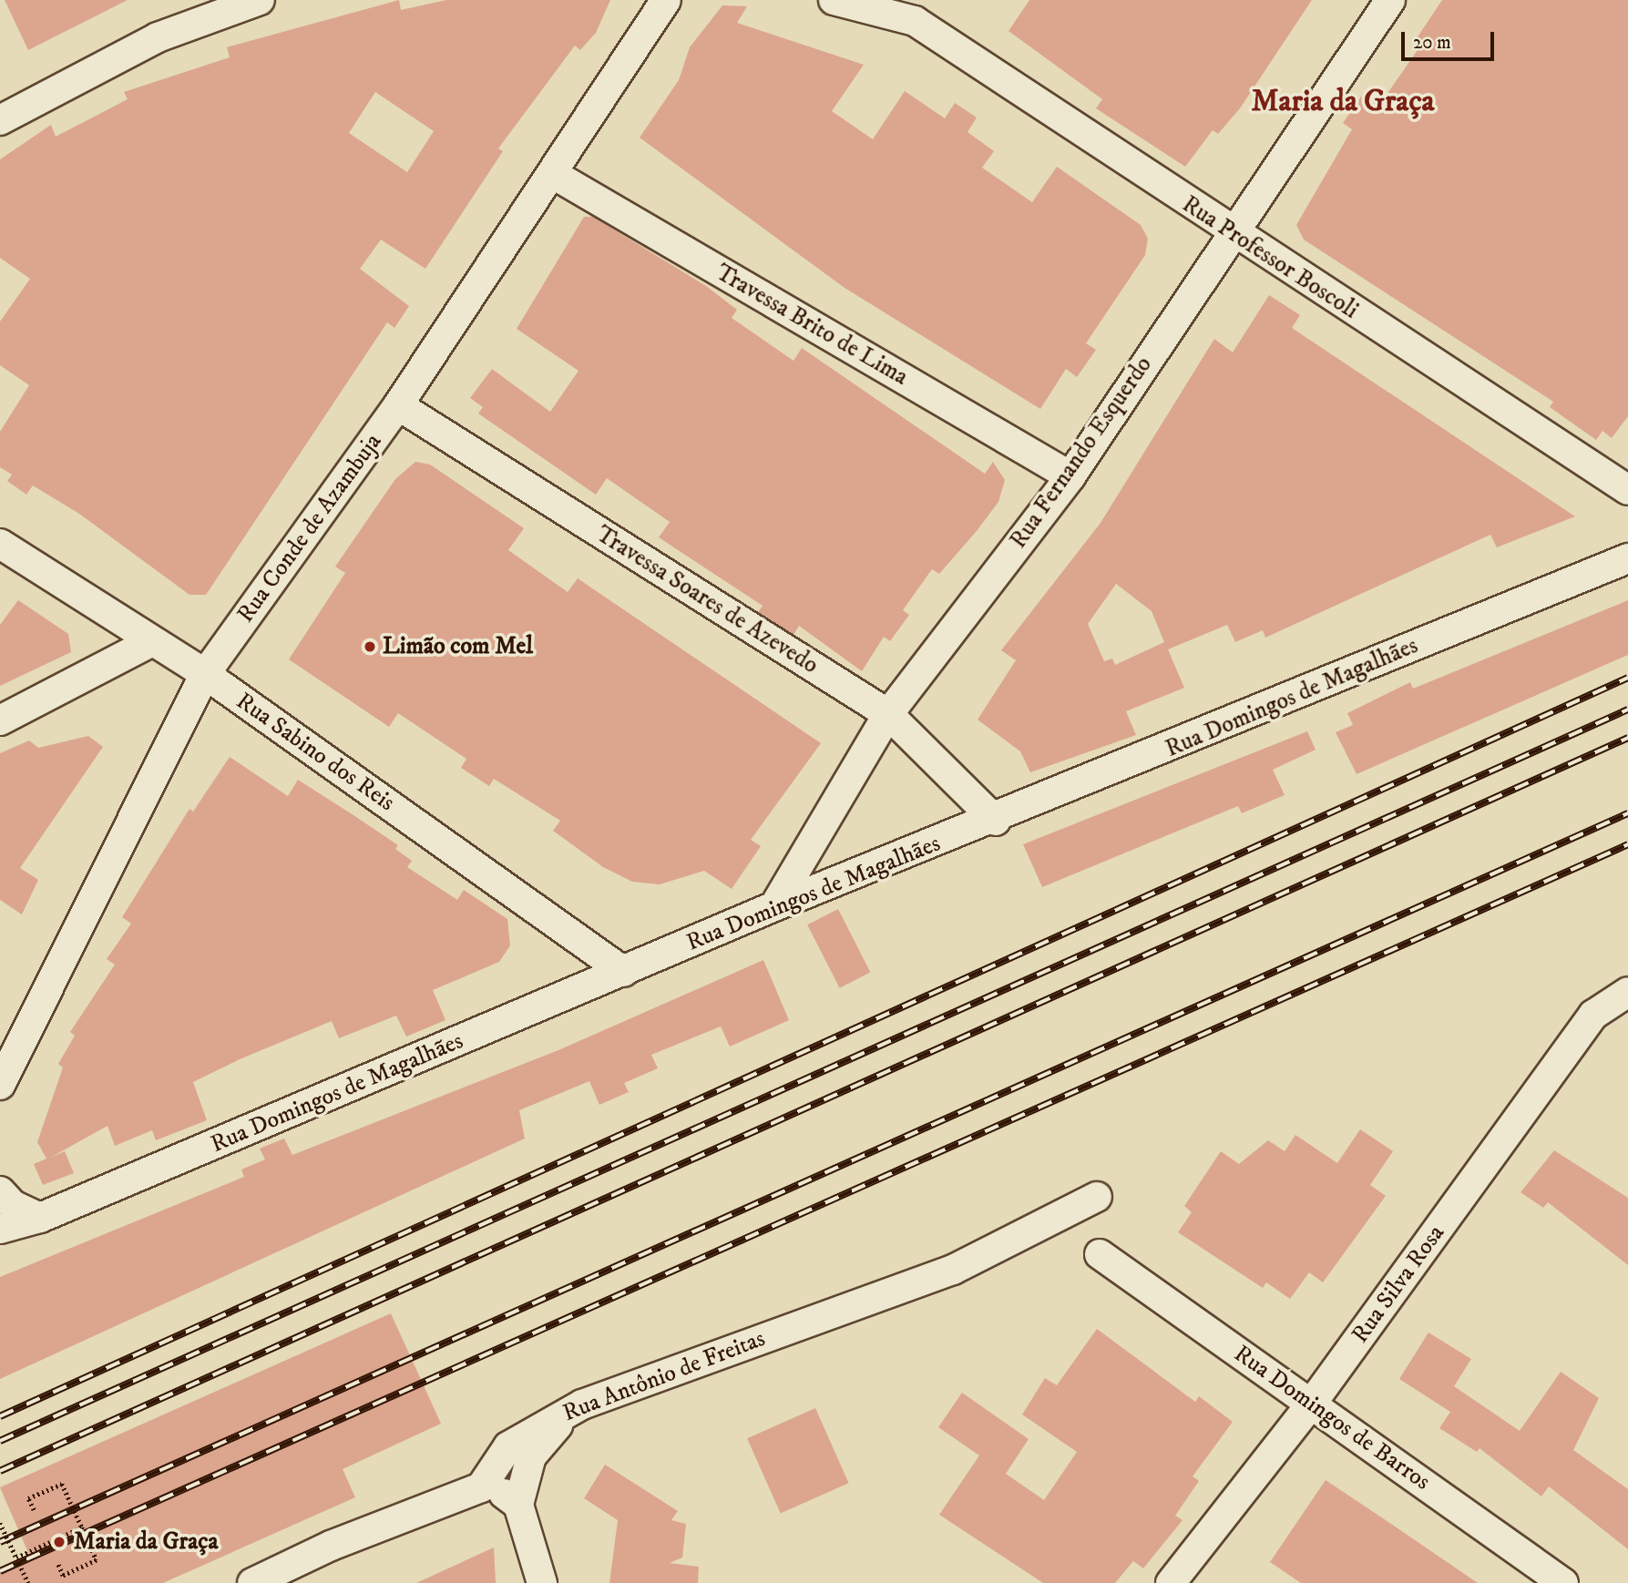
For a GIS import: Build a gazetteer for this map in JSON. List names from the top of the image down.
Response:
{
  "streets": {
    "street": [
      "Rua Professor Boscoli",
      "Travessa Brito de Lima",
      "Rua Fernando Esquerdo",
      "Rua Conde de Azambuja",
      "Travessa Soares de Azevedo",
      "Rua Domingos de Magalhães",
      "Rua Sabino dos Reis",
      "Rua Silva Rosa",
      "Rua Antônio de Freitas",
      "Rua Domingos de Barros"
    ]
  },
  "crossings": [
    ["Rua Professor Boscoli", "Rua Fernando Esquerdo"],
    ["Travessa Brito de Lima", "Rua Fernando Esquerdo"],
    ["Travessa Brito de Lima", "Rua Conde de Azambuja"],
    ["Rua Fernando Esquerdo", "Travessa Soares de Azevedo"],
    ["Rua Fernando Esquerdo", "Rua Domingos de Magalhães"],
    ["Rua Conde de Azambuja", "Travessa Soares de Azevedo"],
    ["Rua Conde de Azambuja", "Rua Sabino dos Reis"],
    ["Travessa Soares de Azevedo", "Rua Domingos de Magalhães"],
    ["Rua Domingos de Magalhães", "Rua Sabino dos Reis"],
    ["Rua Silva Rosa", "Rua Domingos de Barros"]
  ],
  "districts": ["Maria da Graça"],
  "places": ["Limão com Mel", "Maria da Graça"],
  "scale_bar": "20 m"
}
